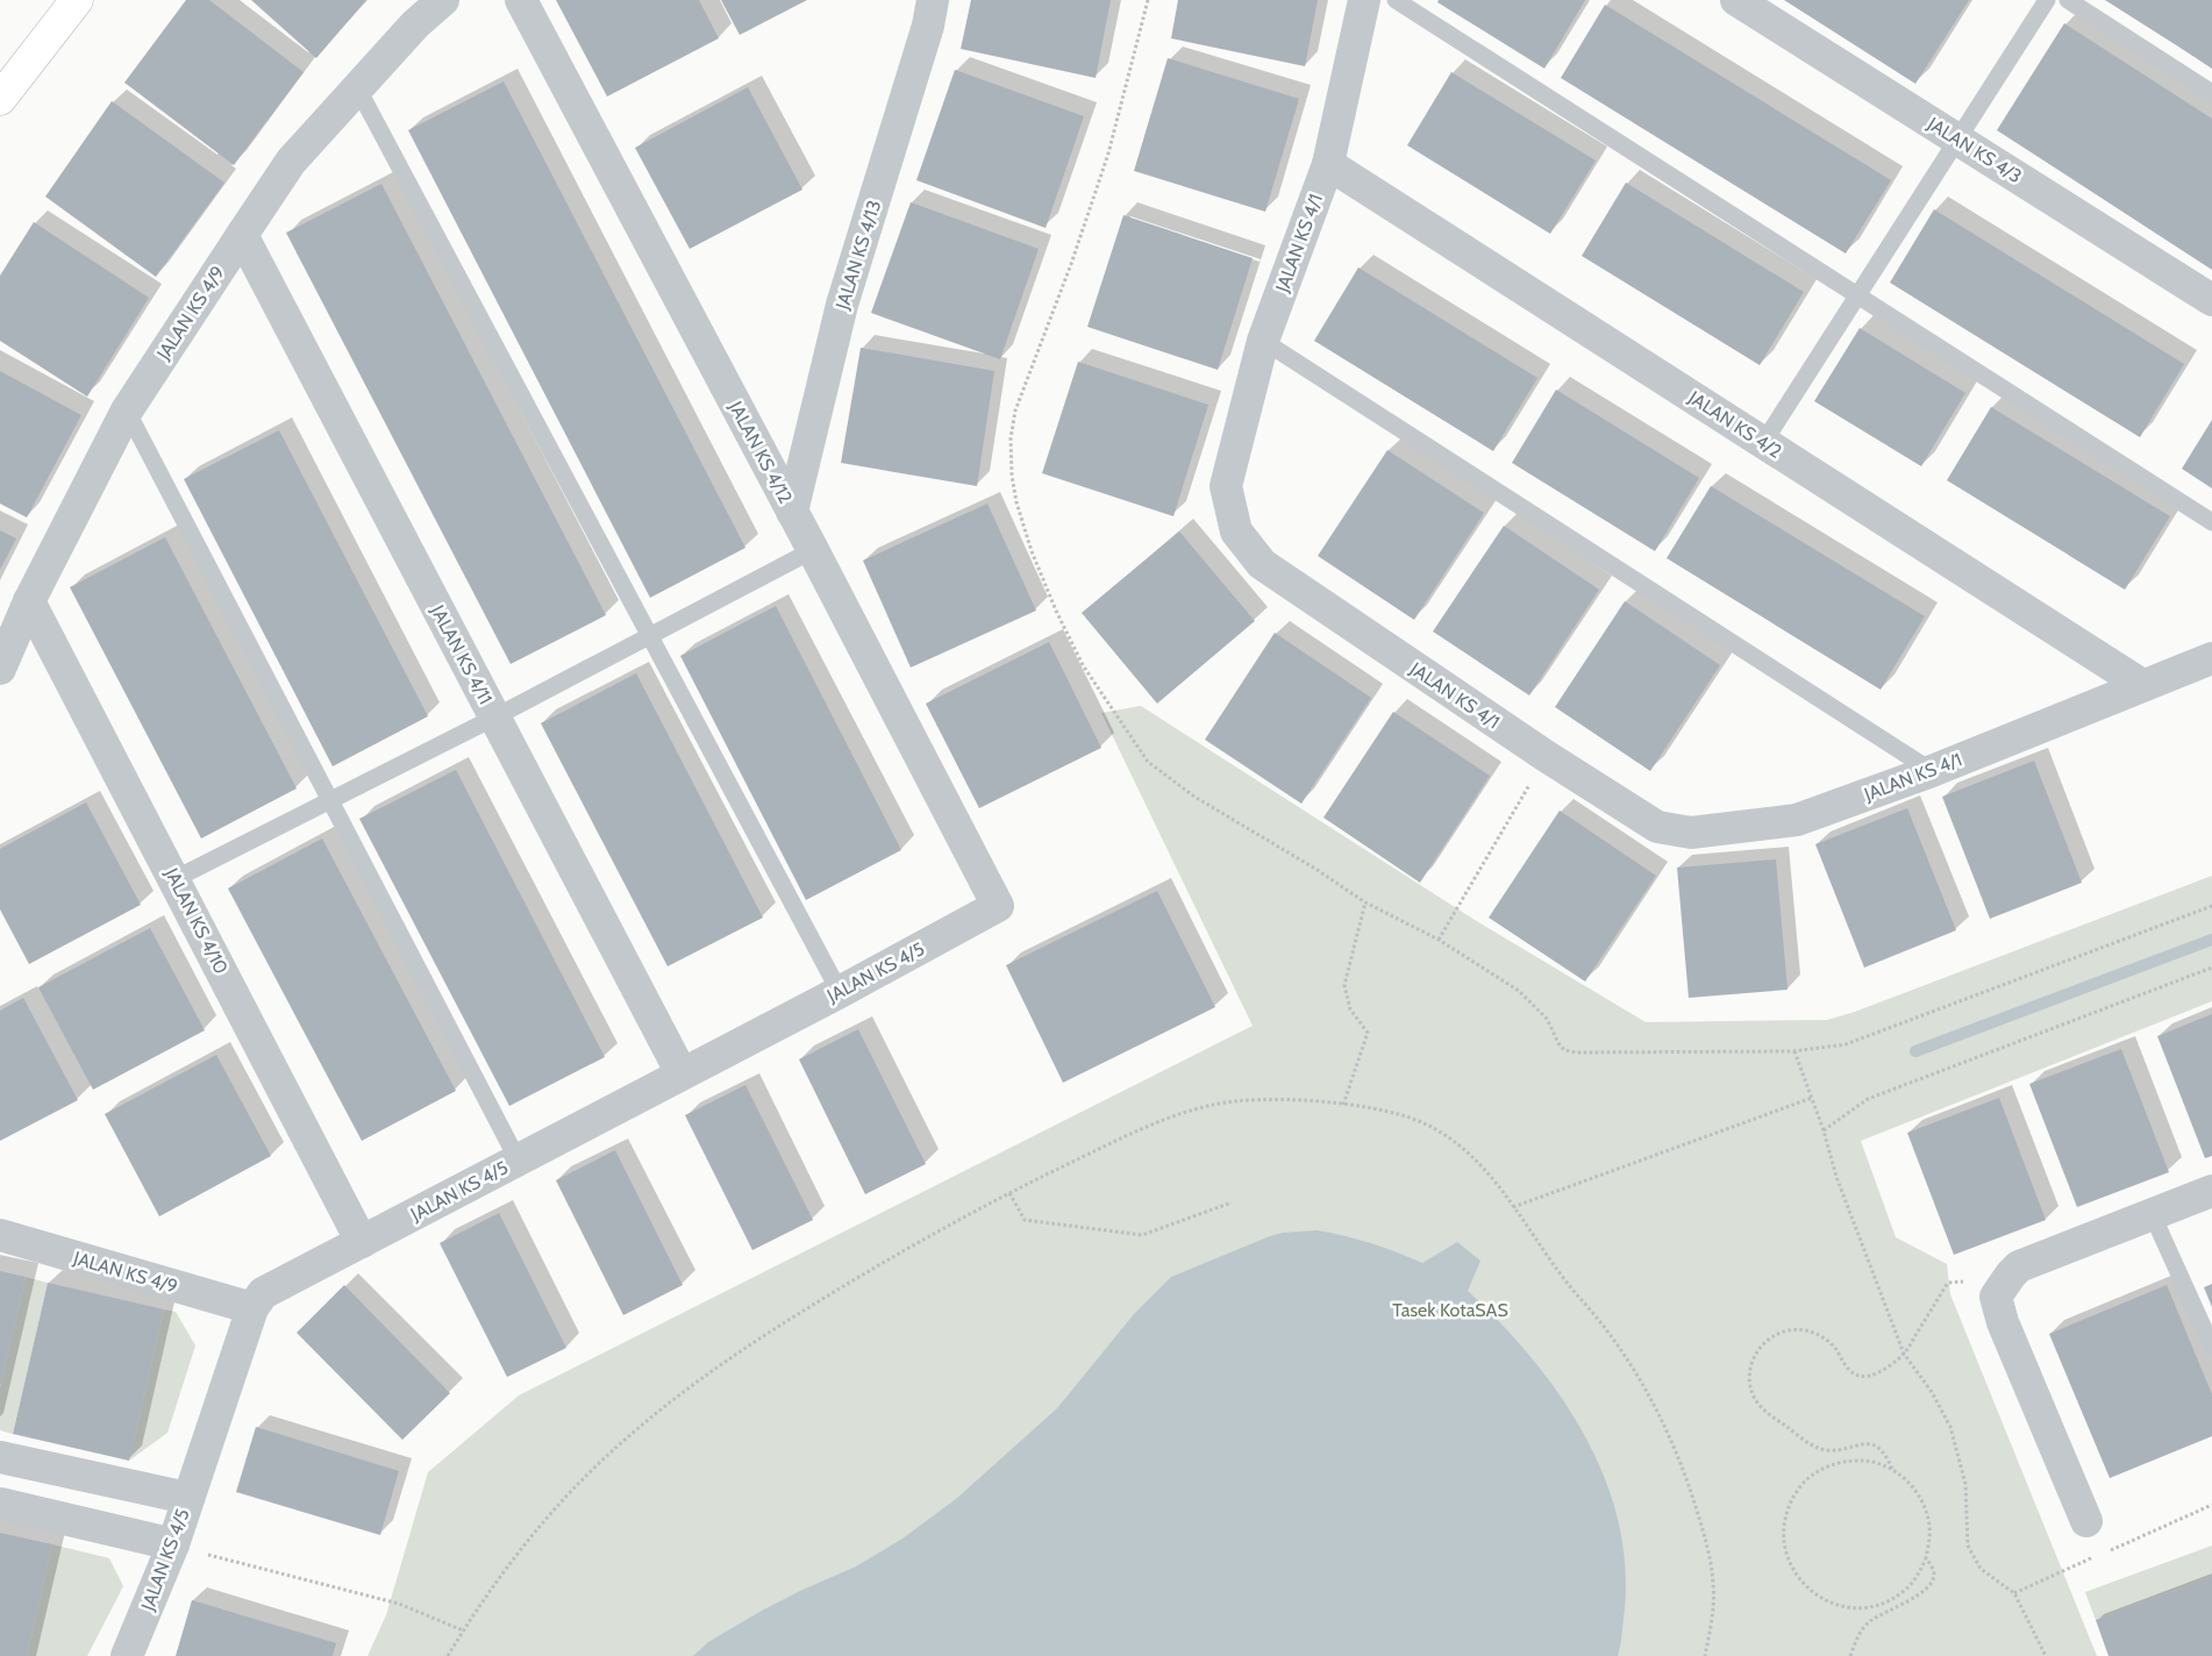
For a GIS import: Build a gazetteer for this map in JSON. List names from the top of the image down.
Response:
{
  "streets": {
    "street": [
      "JALAN KS 4/3",
      "JALAN KS 4/1",
      "JALAN KS 4/13",
      "JALAN KS 4/9",
      "JALAN KS 4/2",
      "JALAN KS 4/12",
      "JALAN KS 4/11",
      "JALAN KS 4/10",
      "JALAN KS 4/5"
    ]
  },
  "crossings": [
    ["JALAN KS 4/1", "JALAN KS 4/2"],
    ["JALAN KS 4/13", "JALAN KS 4/12"],
    ["JALAN KS 4/9", "JALAN KS 4/11"],
    ["JALAN KS 4/9", "JALAN KS 4/10"],
    ["JALAN KS 4/9", "JALAN KS 4/5"],
    ["JALAN KS 4/12", "JALAN KS 4/5"],
    ["JALAN KS 4/11", "JALAN KS 4/5"],
    ["JALAN KS 4/10", "JALAN KS 4/5"]
  ],
  "parks": ["Tasek KotaSAS"]
}
